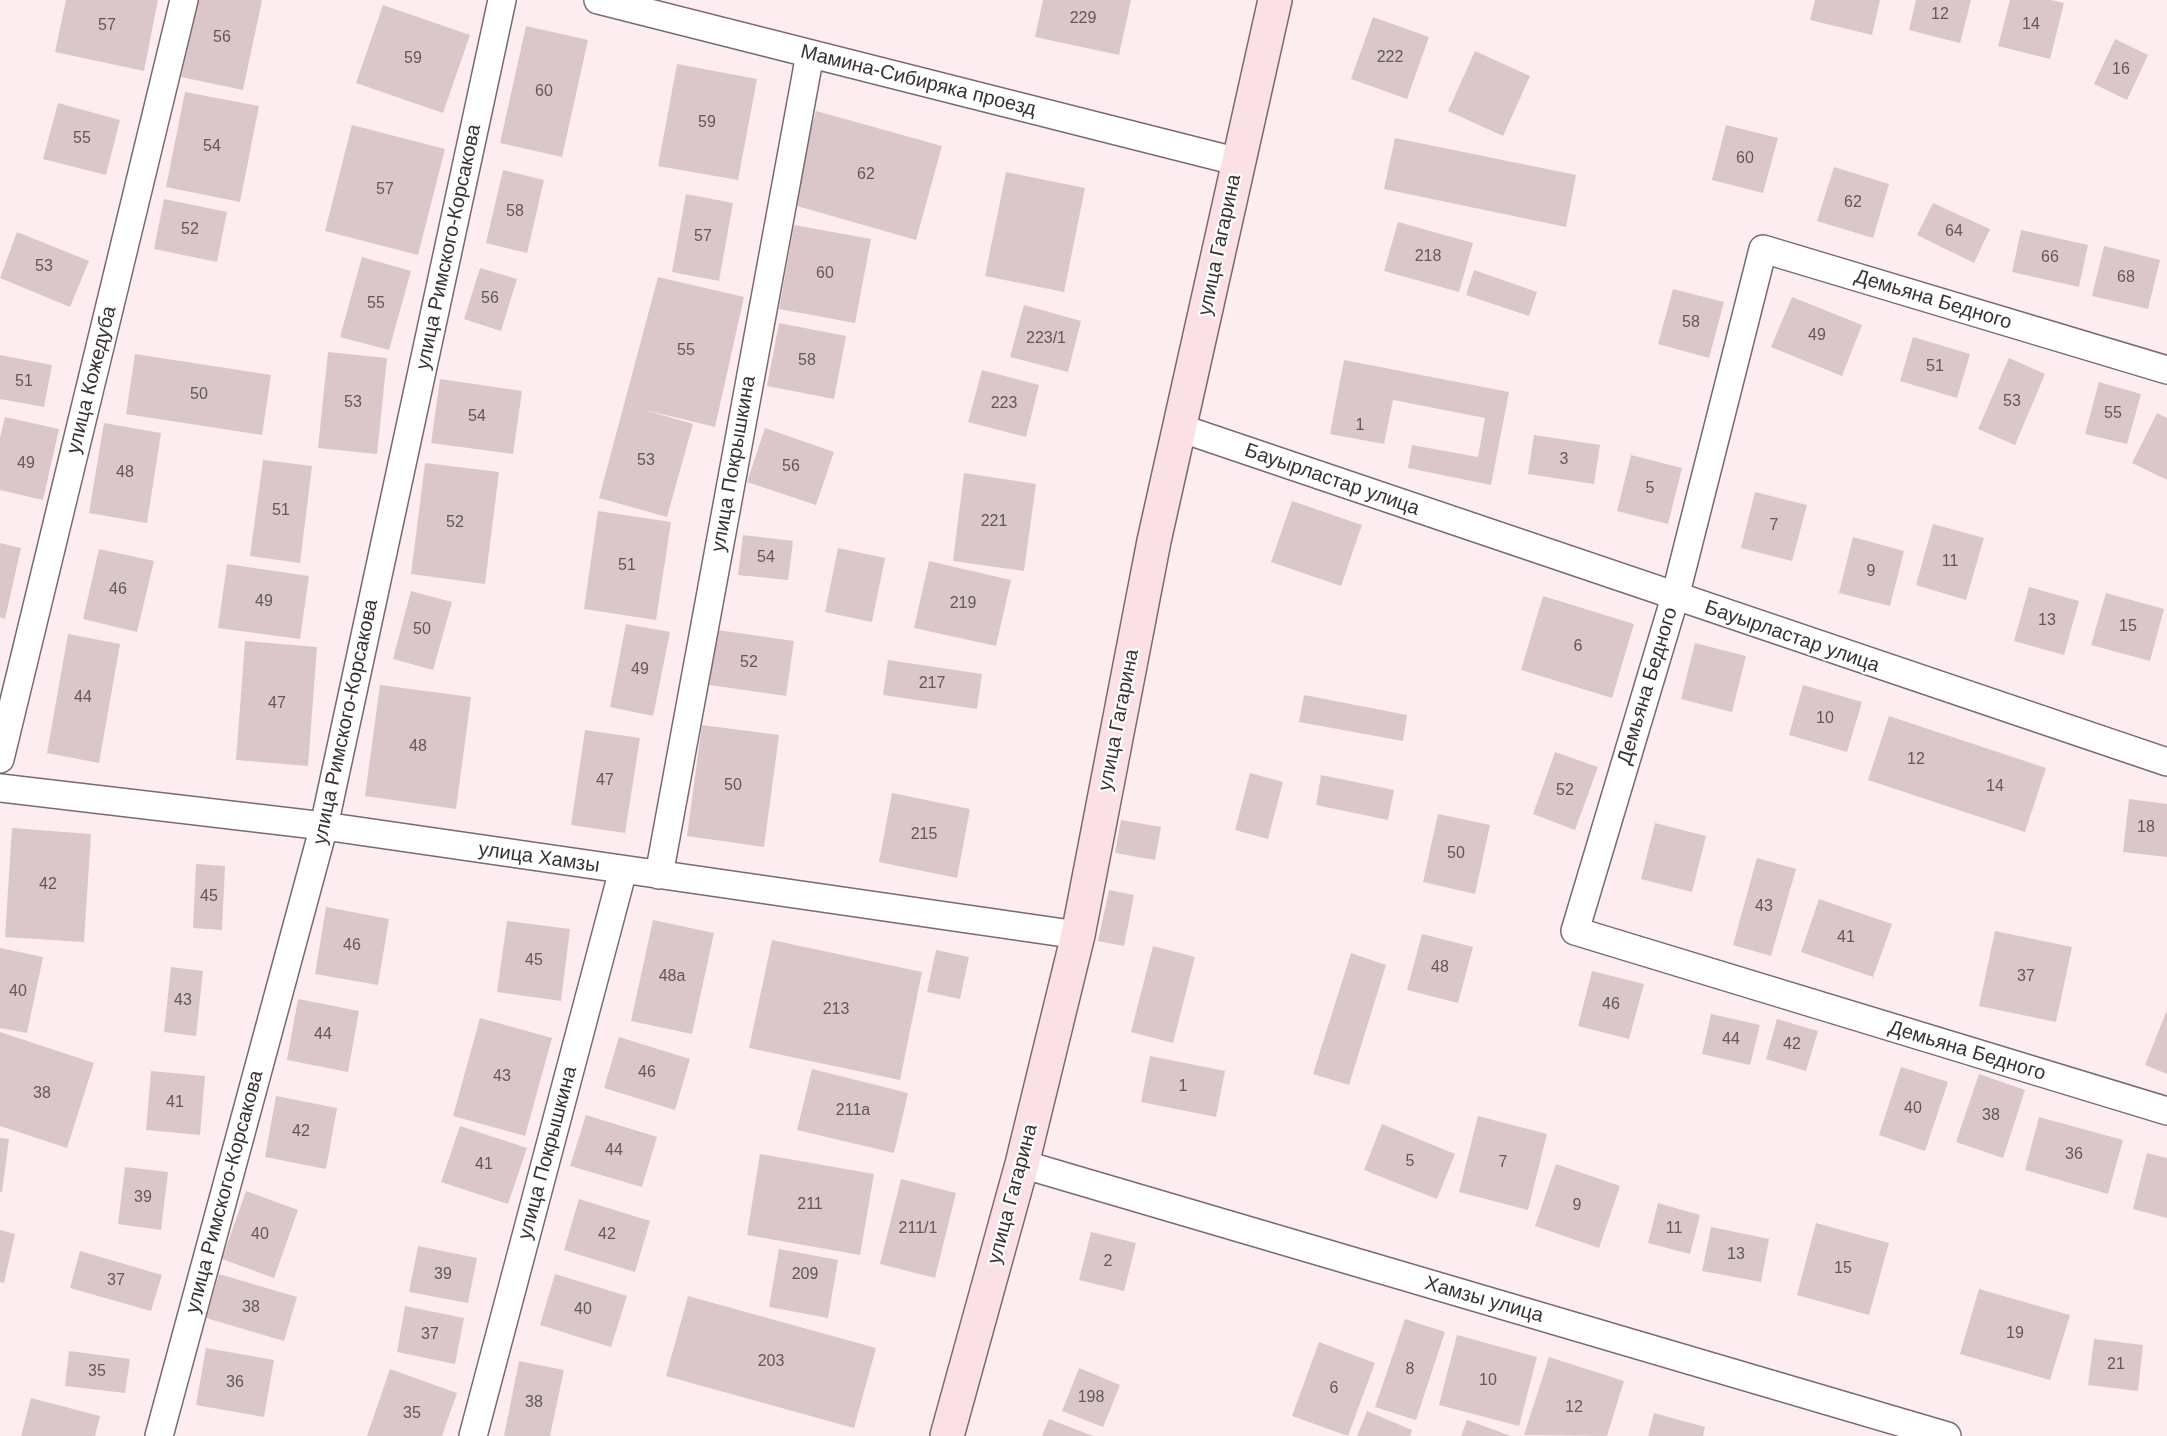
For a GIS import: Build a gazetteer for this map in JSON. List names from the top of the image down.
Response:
{
  "streets": {
    "main road": ["улица Гагарина"],
    "street": [
      "Мамина-Сибиряка проезд",
      "улица Римского-Корсакова",
      "Демьяна Бедного",
      "улица Кожедуба",
      "улица Покрышкина",
      "Бауырластар улица",
      "улица Хамзы",
      "Хамзы улица"
    ]
  },
  "crossings": [
    ["Мамина-Сибиряка проезд", "улица Гагарина"],
    ["Мамина-Сибиряка проезд", "улица Покрышкина"],
    ["улица Гагарина", "Бауырластар улица"],
    ["улица Гагарина", "улица Хамзы"],
    ["улица Гагарина", "Хамзы улица"],
    ["улица Римского-Корсакова", "улица Хамзы"],
    ["Демьяна Бедного", "Бауырластар улица"],
    ["улица Покрышкина", "улица Хамзы"]
  ],
  "house_numbers": [
    "12",
    "229",
    "14",
    "57",
    "56",
    "222",
    "59",
    "16",
    "60",
    "59",
    "55",
    "54",
    "60",
    "62",
    "57",
    "62",
    "58",
    "52",
    "64",
    "57",
    "218",
    "66",
    "53",
    "60",
    "68",
    "56",
    "55",
    "58",
    "49",
    "223/1",
    "55",
    "58",
    "51",
    "51",
    "50",
    "53",
    "53",
    "223",
    "55",
    "54",
    "1",
    "3",
    "53",
    "49",
    "56",
    "48",
    "5",
    "51",
    "221",
    "52",
    "7",
    "54",
    "11",
    "51",
    "9",
    "46",
    "49",
    "219",
    "13",
    "15",
    "50",
    "6",
    "52",
    "49",
    "217",
    "44",
    "47",
    "10",
    "48",
    "12",
    "47",
    "50",
    "14",
    "52",
    "18",
    "215",
    "50",
    "42",
    "45",
    "43",
    "41",
    "46",
    "45",
    "48",
    "48а",
    "37",
    "40",
    "43",
    "46",
    "213",
    "44",
    "44",
    "42",
    "46",
    "43",
    "1",
    "38",
    "41",
    "40",
    "211а",
    "38",
    "42",
    "44",
    "36",
    "5",
    "7",
    "41",
    "39",
    "211",
    "9",
    "211/1",
    "11",
    "40",
    "42",
    "13",
    "2",
    "15",
    "39",
    "209",
    "37",
    "38",
    "40",
    "19",
    "37",
    "203",
    "21",
    "8",
    "35",
    "10",
    "36",
    "6",
    "198",
    "38",
    "12",
    "35"
  ]
}
